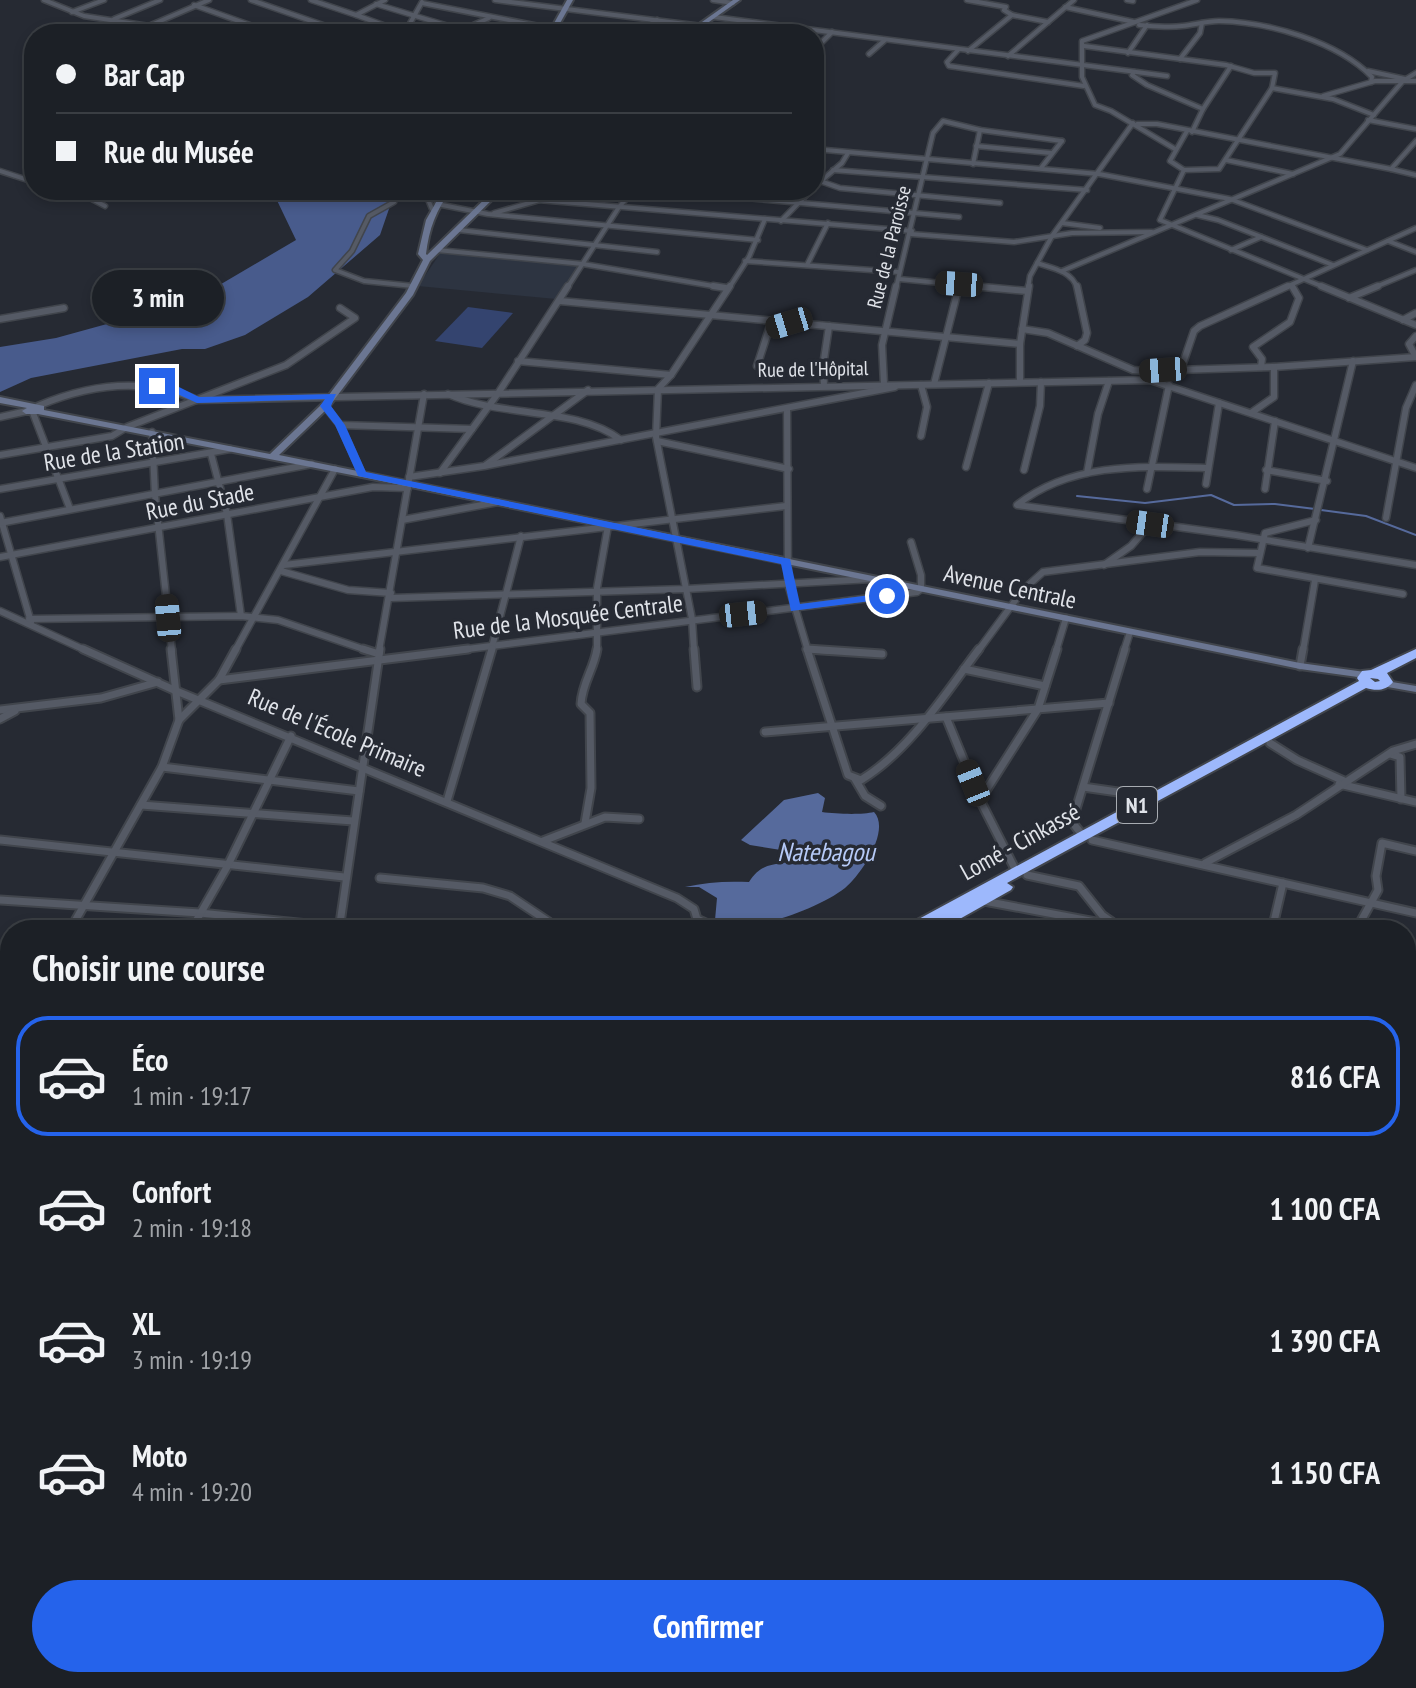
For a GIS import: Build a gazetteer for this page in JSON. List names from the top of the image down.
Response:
{
  "streets": {
    "highway": ["N1", "Lomé - Cinkassé"],
    "main road": ["Avenue Centrale"],
    "street": [
      "Rue de la Paroisse",
      "Rue de l'Hôpital",
      "Rue de la Station",
      "Rue du Stade",
      "Rue de la Mosquée Centrale",
      "Rue de l'École Primaire"
    ]
  },
  "crossings": [
    ["Rue de la Paroisse", "Rue de l'Hôpital"],
    ["Rue de l'Hôpital", "Rue du Stade"],
    ["Rue de la Station", "Avenue Centrale"],
    ["Rue du Stade", "Avenue Centrale"],
    ["Avenue Centrale", "Rue de la Mosquée Centrale"],
    ["Avenue Centrale", "N1"],
    ["Avenue Centrale", "Lomé - Cinkassé"],
    ["N1", "Lomé - Cinkassé"]
  ],
  "water": ["Natebagou"],
  "page": {
    "banner": ["Bar Cap", "Rue du Musée"],
    "bubble": "3 min",
    "heading": "Choisir une course",
    "list": [
      {
        "name": "Éco",
        "note": "1 min · 19:17",
        "value": "816 CFA"
      },
      {
        "name": "Confort",
        "note": "2 min · 19:18",
        "value": "1 100 CFA"
      },
      {
        "name": "XL",
        "note": "3 min · 19:19",
        "value": "1 390 CFA"
      },
      {
        "name": "Moto",
        "note": "4 min · 19:20",
        "value": "1 150 CFA"
      }
    ],
    "buttons": "Confirmer"
  }
}
